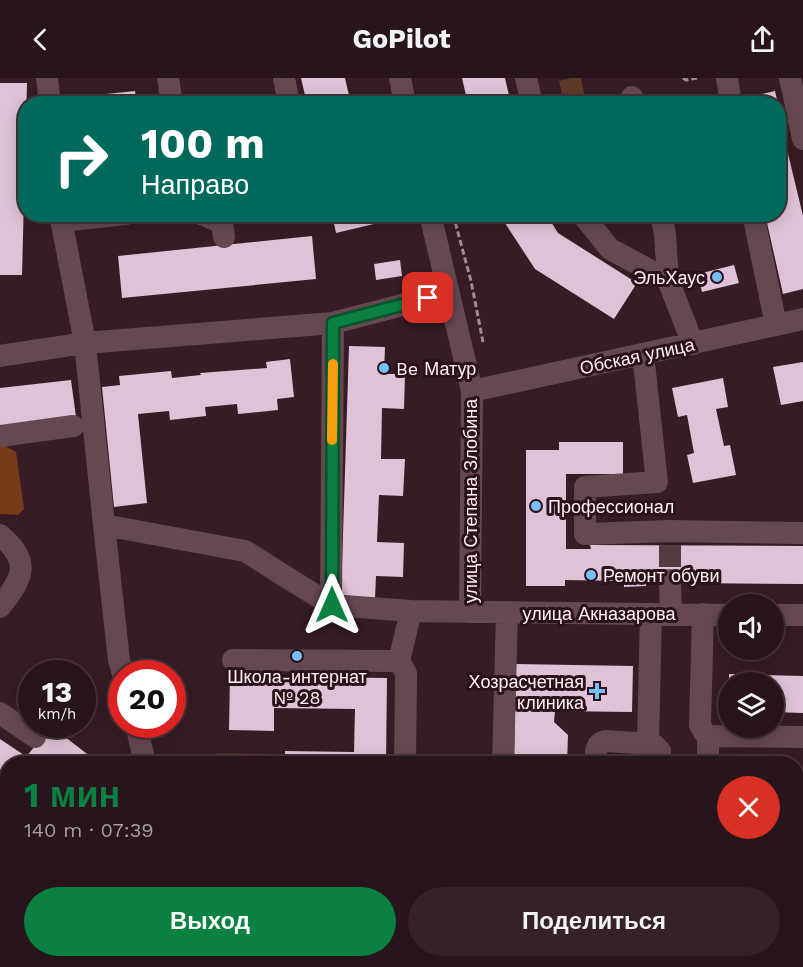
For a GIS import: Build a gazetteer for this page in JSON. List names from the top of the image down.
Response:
{
  "streets": {
    "street": ["Обская улица", "улица Степана Злобина", "улица Акназарова"]
  },
  "crossings": [
    ["Обская улица", "улица Степана Злобина"],
    ["улица Степана Злобина", "улица Акназарова"]
  ],
  "places": {
    "other": [
      "ЭльХаус",
      "Be Матур",
      "Профессионал",
      "Ремонт обуви",
      "Школа-интернат № 28"
    ],
    "health": ["Хозрасчетная клиника"]
  },
  "page": {
    "header": "GoPilot",
    "turn": ["100 m", "Направо"],
    "speed": "13 km/h",
    "limit": "20",
    "heading": ["1 мин", "140 m · 07:39"],
    "buttons": ["Выход", "Поделиться"]
  }
}
